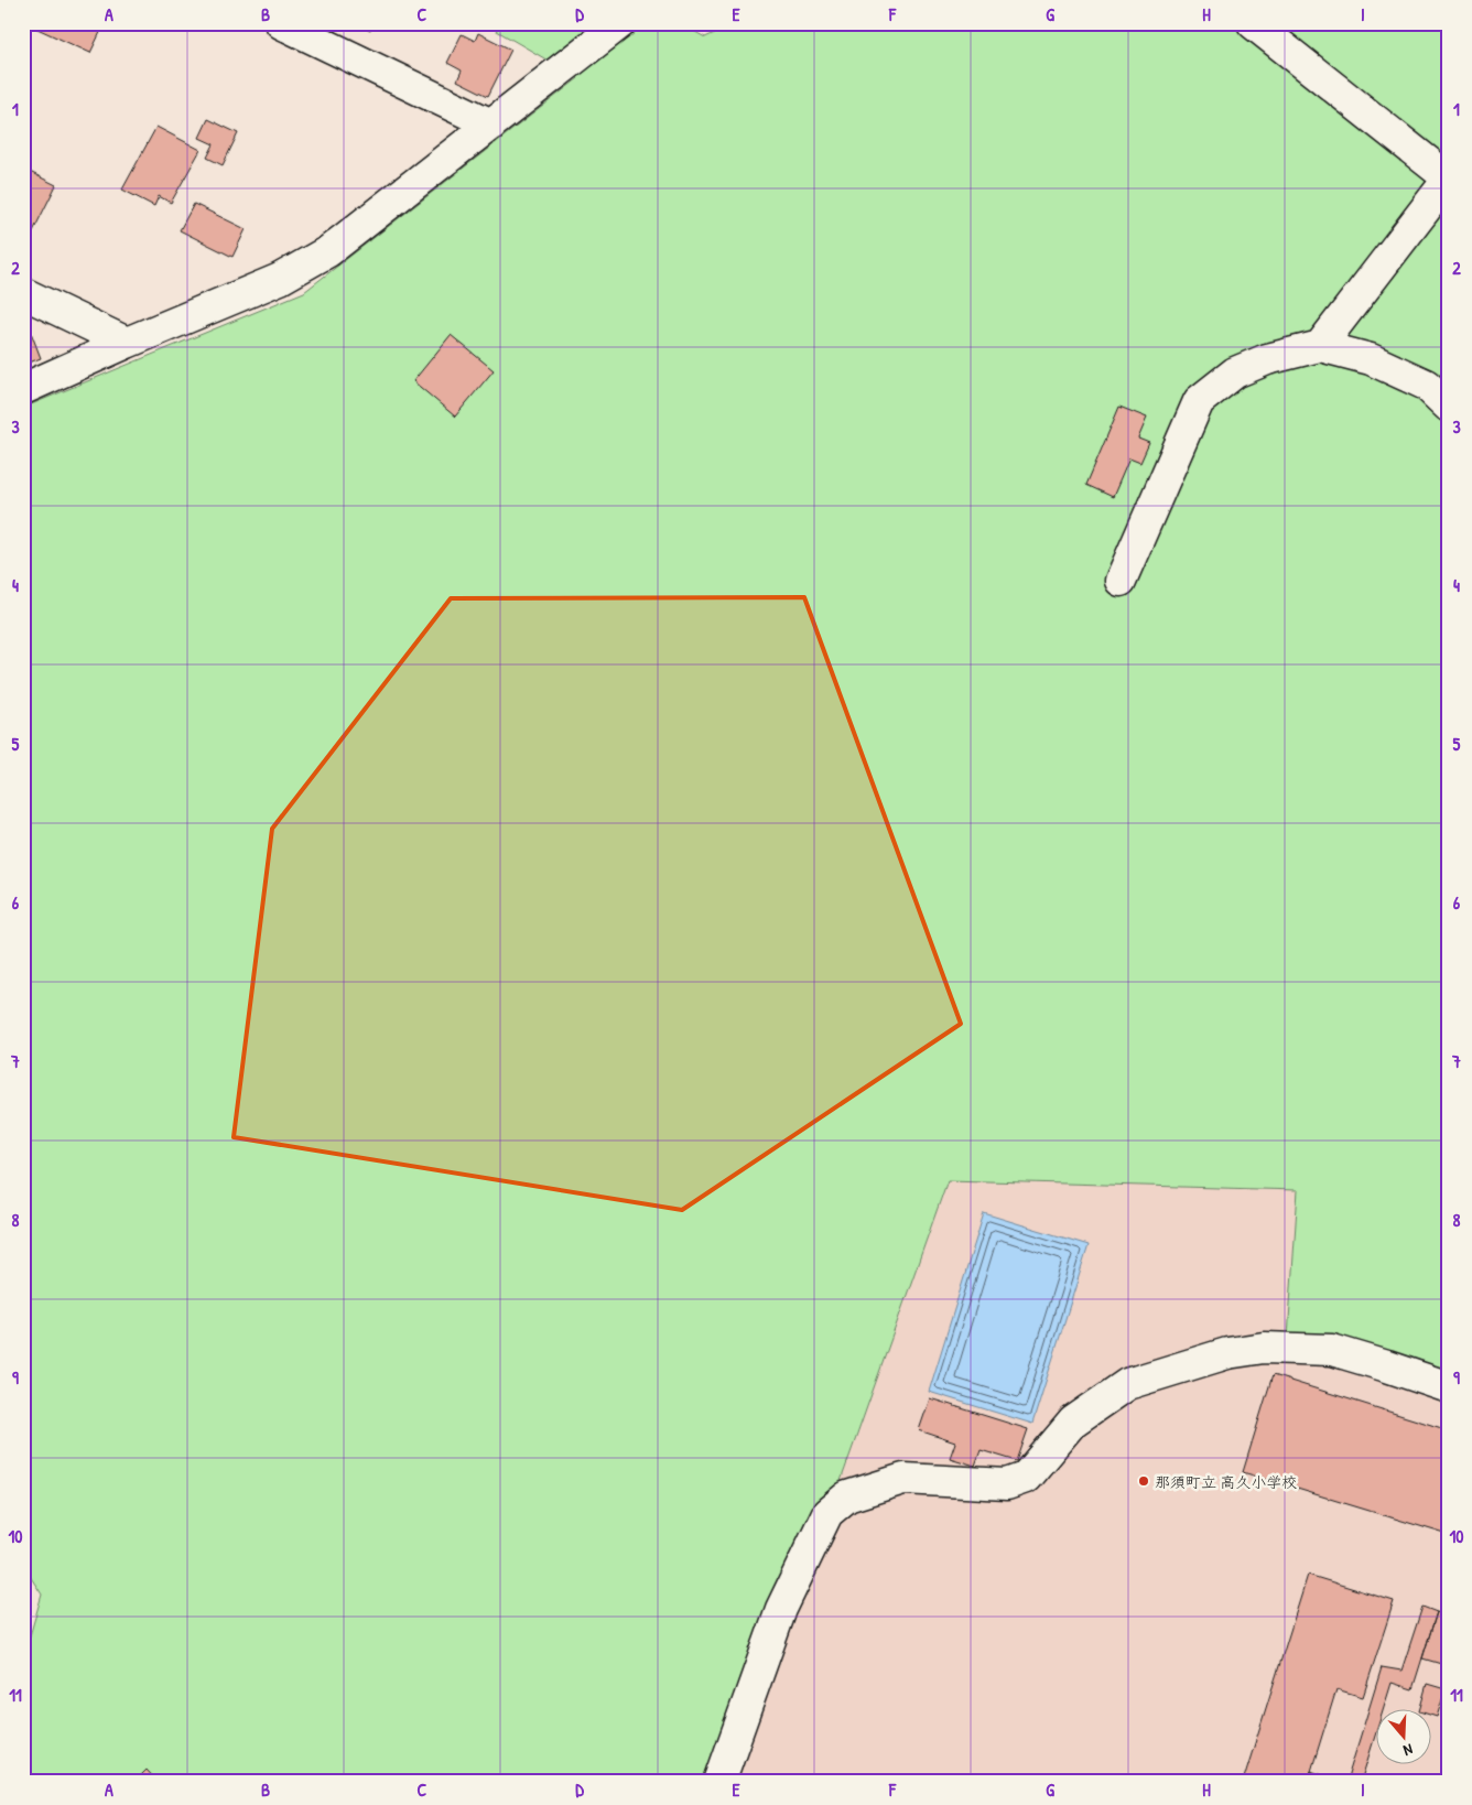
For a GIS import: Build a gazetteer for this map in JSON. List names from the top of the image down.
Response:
{
  "places": ["那須町立 高久小学校"],
  "north": "bottom",
  "grid": {
    "columns": [
      "A",
      "B",
      "C",
      "D",
      "E",
      "F",
      "G",
      "H",
      "I"
    ],
    "rows": [
      "1",
      "2",
      "3",
      "4",
      "5",
      "6",
      "7",
      "8",
      "9",
      "10",
      "11"
    ]
  }
}
